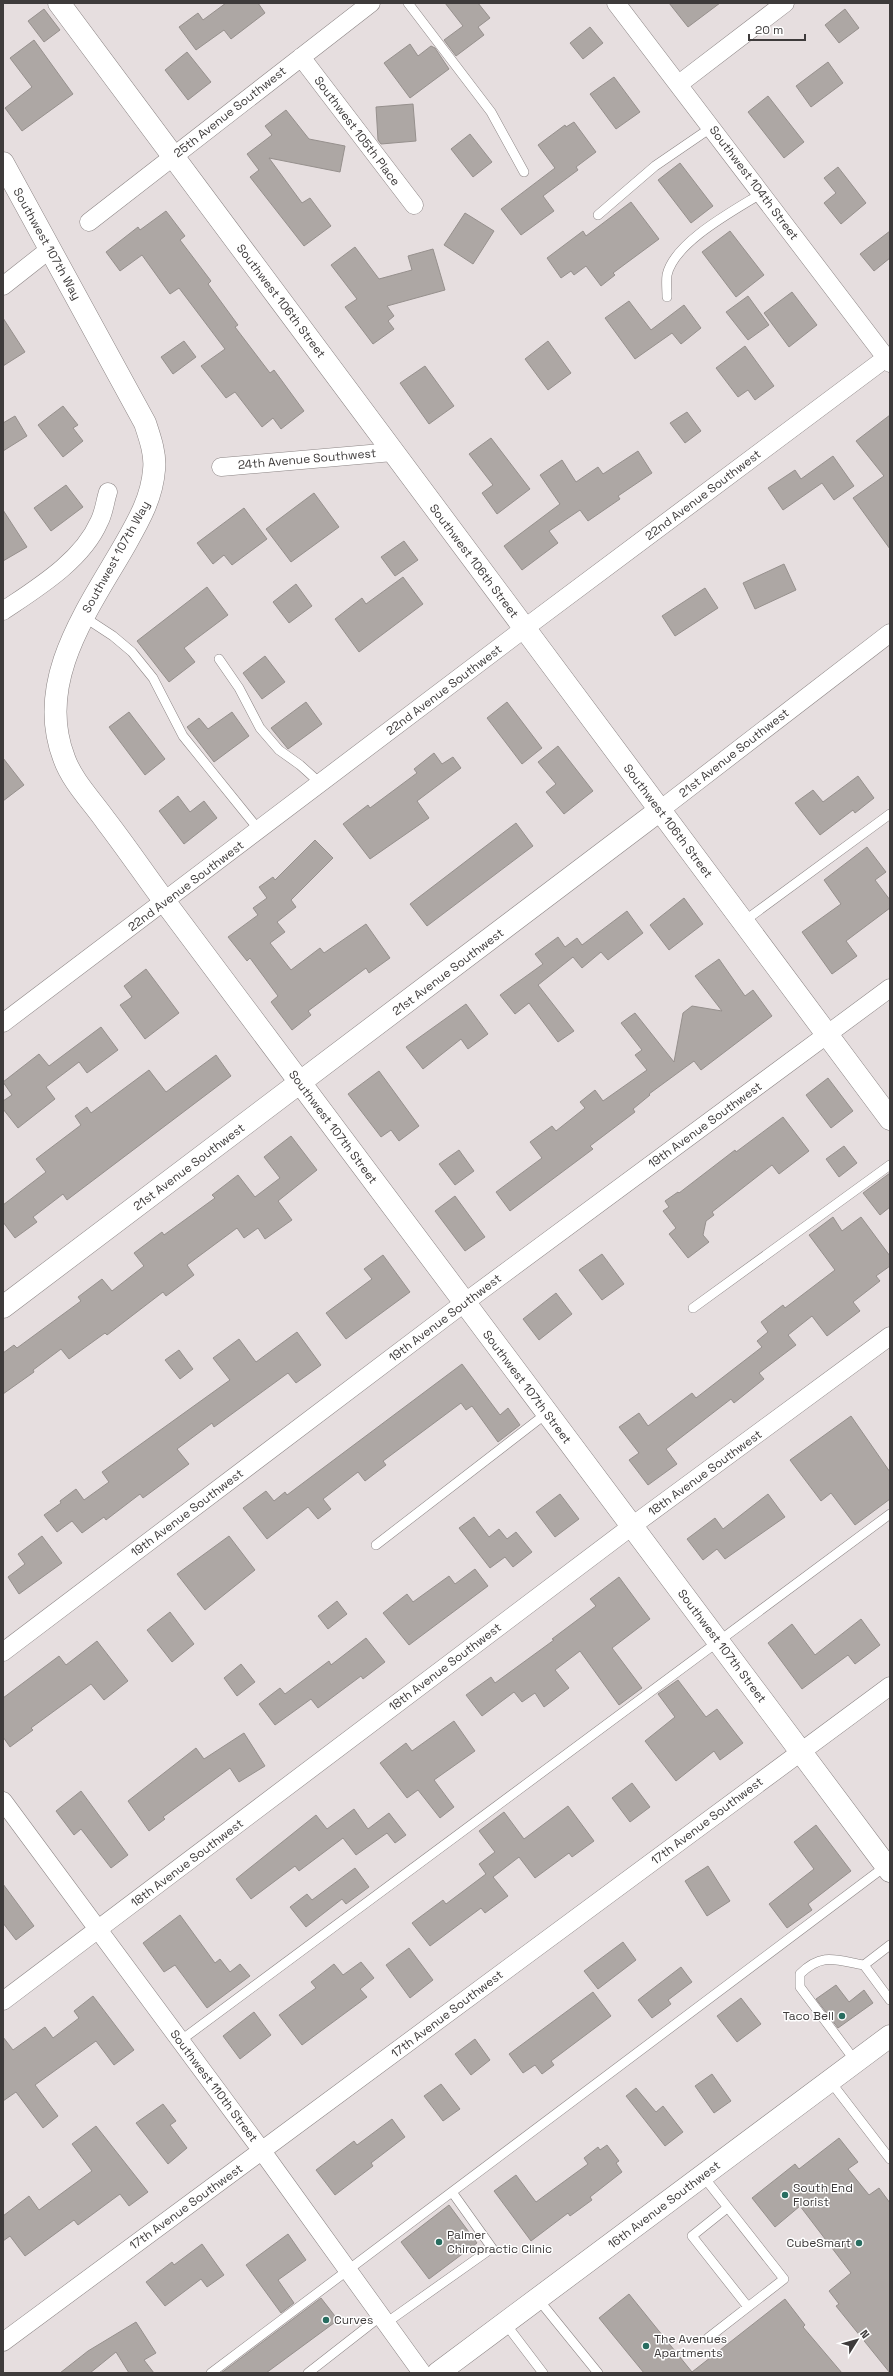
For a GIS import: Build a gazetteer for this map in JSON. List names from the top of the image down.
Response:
{
  "streets": {
    "street": [
      "25th Avenue Southwest",
      "Southwest 105th Place",
      "Southwest 104th Street",
      "Southwest 107th Way",
      "Southwest 106th Street",
      "24th Avenue Southwest",
      "22nd Avenue Southwest",
      "21st Avenue Southwest",
      "19th Avenue Southwest",
      "Southwest 107th Street",
      "18th Avenue Southwest",
      "17th Avenue Southwest",
      "Southwest 110th Street",
      "16th Avenue Southwest"
    ]
  },
  "crossings": [
    ["25th Avenue Southwest", "Southwest 105th Place"],
    ["25th Avenue Southwest", "Southwest 106th Street"],
    ["Southwest 104th Street", "22nd Avenue Southwest"],
    ["Southwest 107th Way", "22nd Avenue Southwest"],
    ["Southwest 107th Way", "Southwest 107th Street"],
    ["Southwest 106th Street", "24th Avenue Southwest"],
    ["Southwest 106th Street", "22nd Avenue Southwest"],
    ["Southwest 106th Street", "21st Avenue Southwest"],
    ["Southwest 106th Street", "19th Avenue Southwest"],
    ["22nd Avenue Southwest", "Southwest 107th Street"],
    ["21st Avenue Southwest", "Southwest 107th Street"],
    ["19th Avenue Southwest", "Southwest 107th Street"],
    ["Southwest 107th Street", "18th Avenue Southwest"],
    ["Southwest 107th Street", "17th Avenue Southwest"],
    ["18th Avenue Southwest", "Southwest 110th Street"],
    ["17th Avenue Southwest", "Southwest 110th Street"]
  ],
  "places": [
    "Taco Bell",
    "South End Florist",
    "Palmer Chiropractic Clinic",
    "CubeSmart",
    "Curves",
    "The Avenues Apartments"
  ],
  "scale_bar": "20 m",
  "north": "top right"
}
